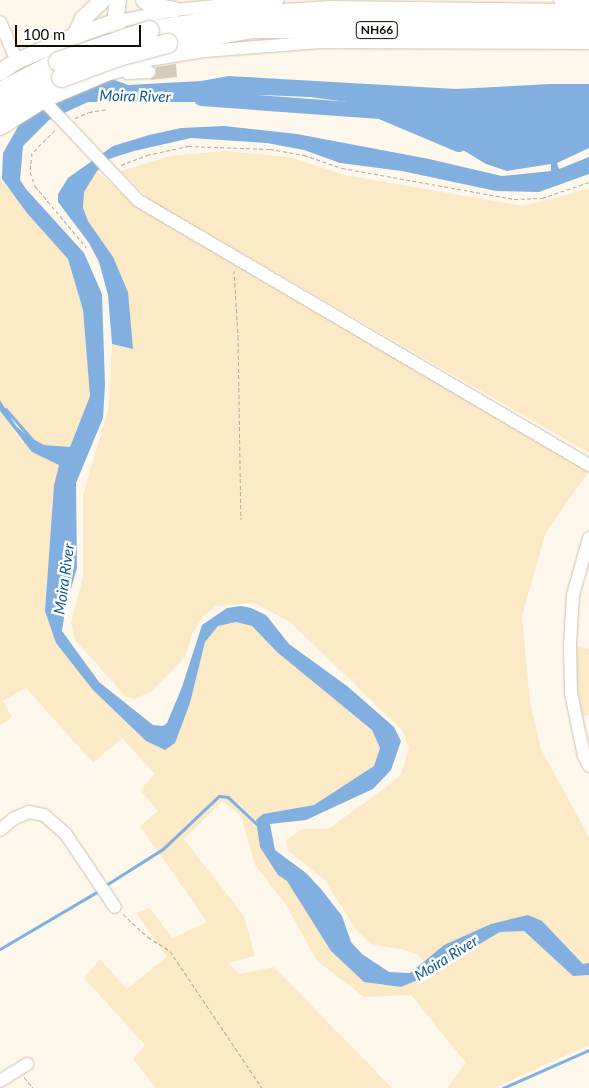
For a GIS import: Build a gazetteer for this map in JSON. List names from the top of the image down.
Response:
{
  "streets": {
    "highway": ["NH66"]
  },
  "water": ["Moira River"],
  "scale_bar": "100 m"
}
